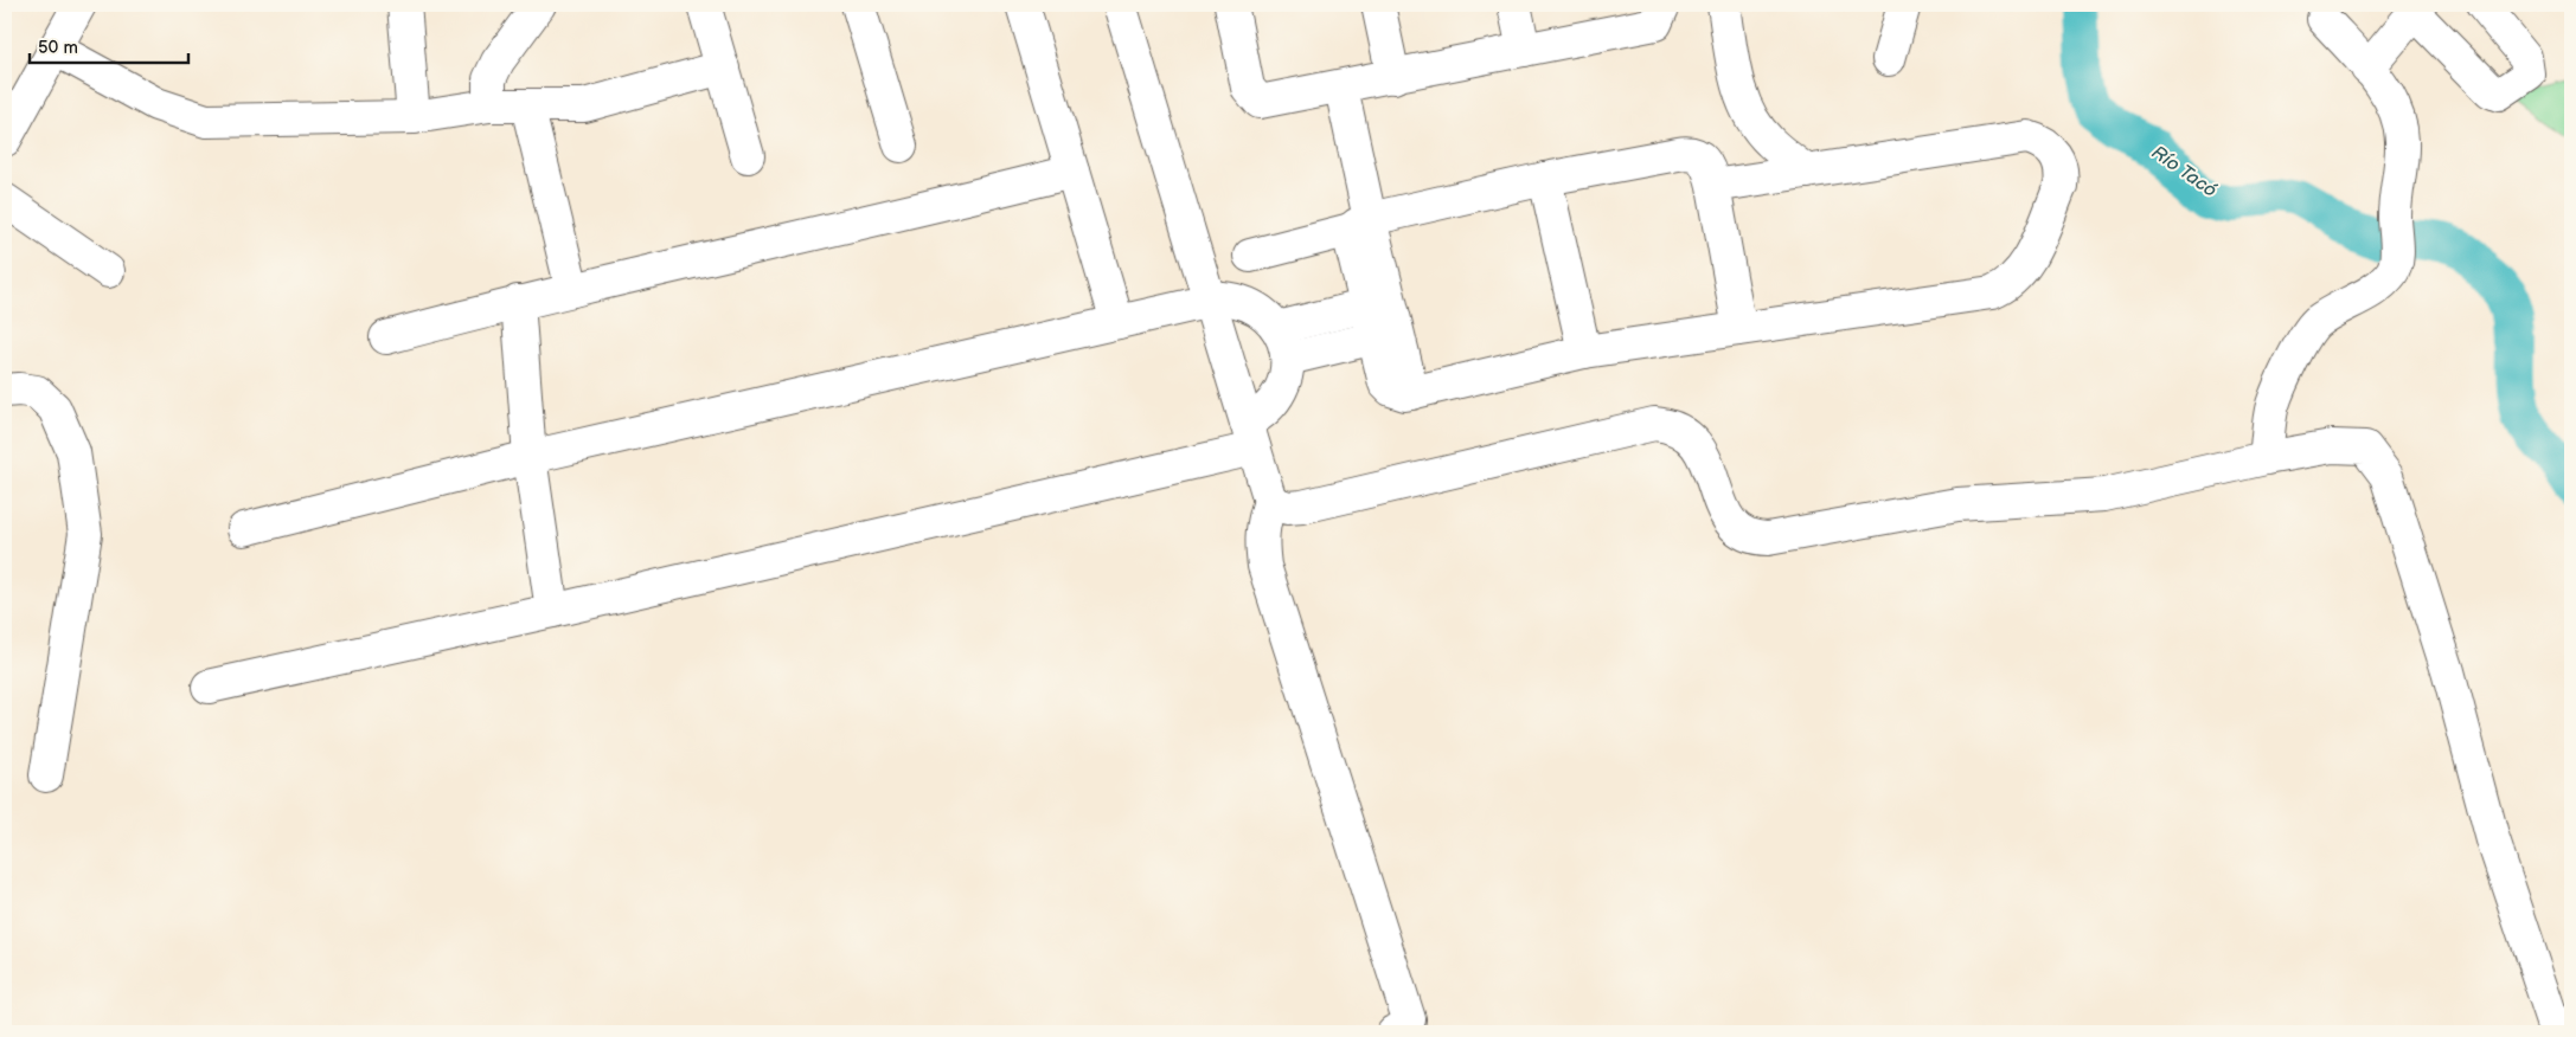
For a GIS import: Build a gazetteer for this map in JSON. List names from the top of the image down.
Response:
{
  "water": ["Río Tacó"],
  "scale_bar": "50 m"
}
